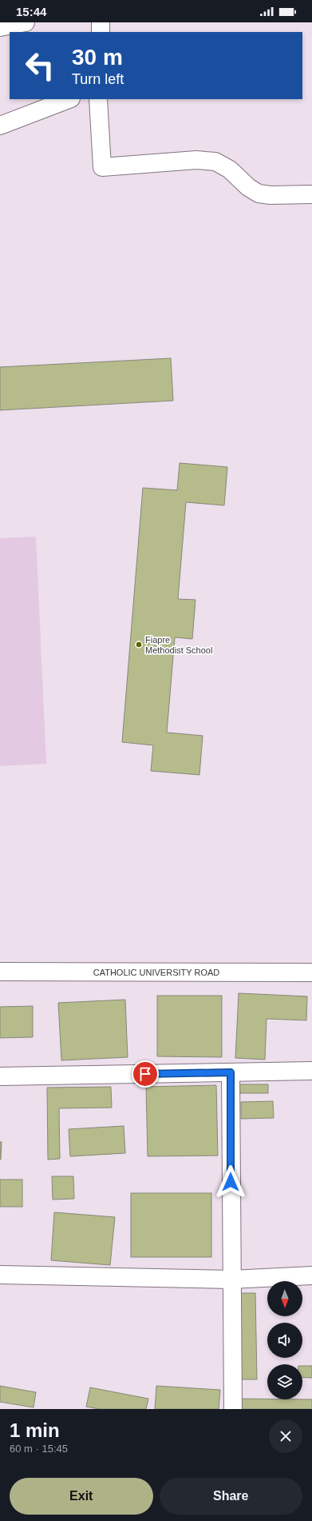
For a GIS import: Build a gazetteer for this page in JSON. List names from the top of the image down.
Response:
{
  "streets": {
    "street": ["CATHOLIC UNIVERSITY ROAD"]
  },
  "places": ["Fiapre Methodist School"],
  "north": "bottom",
  "page": {
    "status": "15:44",
    "turn": ["30 m", "Turn left"],
    "heading": ["1 min", "60 m · 15:45"],
    "buttons": ["Exit", "Share"]
  }
}
